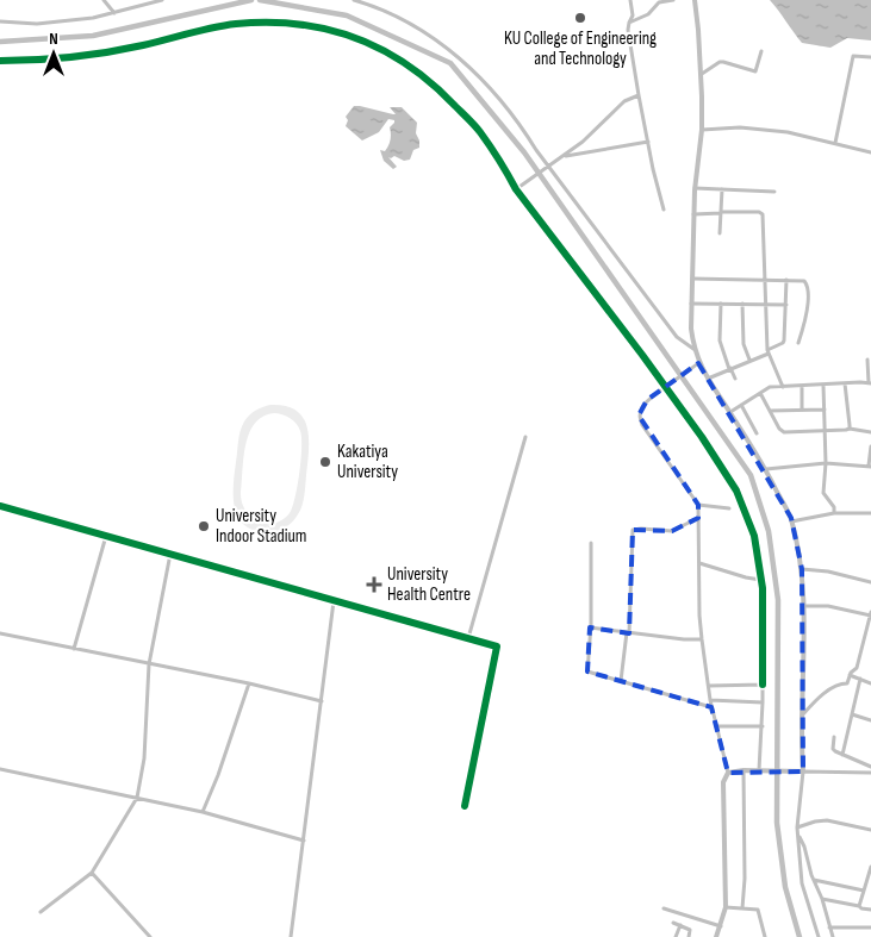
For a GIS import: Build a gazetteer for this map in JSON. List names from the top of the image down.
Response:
{
  "places": {
    "other": ["KU College of Engineering and Technology", "Kakatiya University", "University Indoor Stadium"],
    "health": ["University Health Centre"]
  },
  "north": "top"
}
